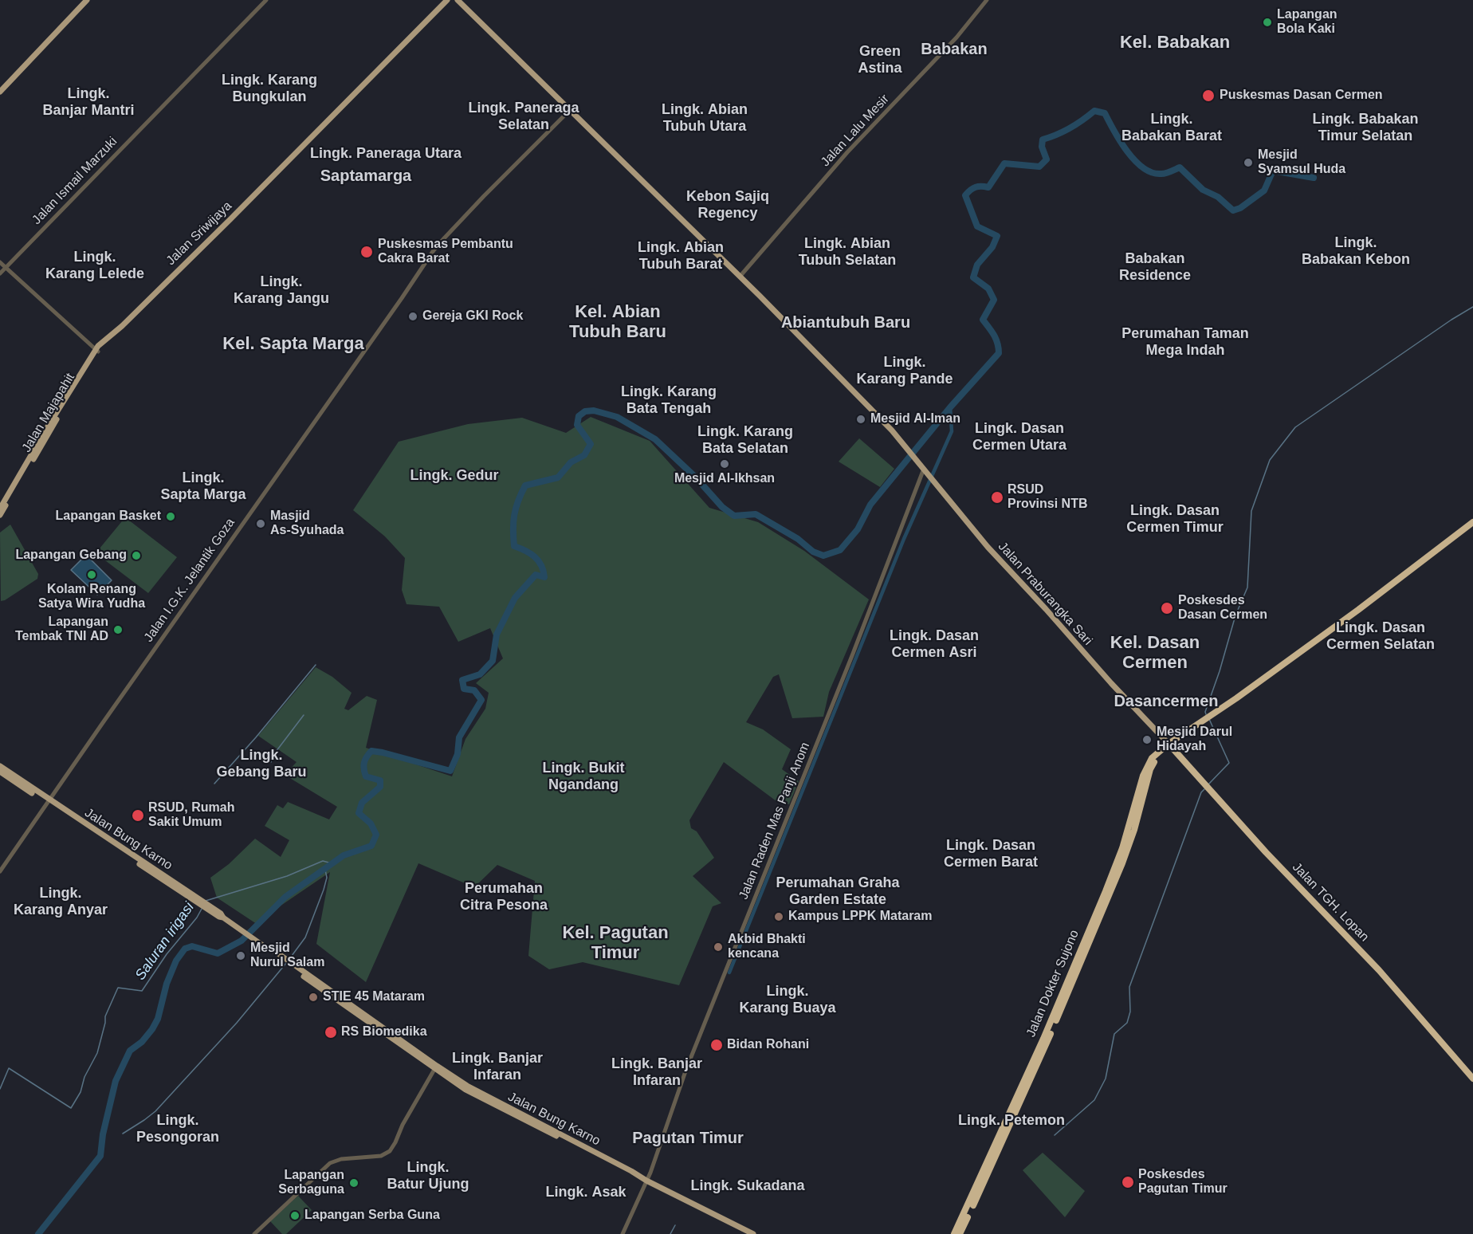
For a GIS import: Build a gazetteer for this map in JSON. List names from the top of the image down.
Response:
{
  "streets": {
    "highway": ["Jalan TGH. Lopan", "Jalan Dokter Sujono"],
    "main road": [
      "Jalan Sriwijaya",
      "Jalan Majapahit",
      "Jalan Praburangka Sari",
      "Jalan Bung Karno"
    ],
    "street": [
      "Jalan Lalu Mesir",
      "Jalan Ismail Marzuki",
      "Jalan I.G.K. Jelantik Goza",
      "Jalan Raden Mas Panji Anom"
    ]
  },
  "crossings": [
    ["Jalan Lalu Mesir", "Jalan Praburangka Sari"],
    ["Jalan Sriwijaya", "Jalan Majapahit"],
    ["Jalan I.G.K. Jelantik Goza", "Jalan Praburangka Sari"],
    ["Jalan I.G.K. Jelantik Goza", "Jalan Bung Karno"],
    ["Jalan Praburangka Sari", "Jalan Raden Mas Panji Anom"],
    ["Jalan Praburangka Sari", "Jalan TGH. Lopan"],
    ["Jalan Praburangka Sari", "Jalan Dokter Sujono"],
    ["Jalan Raden Mas Panji Anom", "Jalan Bung Karno"],
    ["Jalan TGH. Lopan", "Jalan Dokter Sujono"]
  ],
  "districts": [
    "Kel. Babakan",
    "Babakan",
    "Green Astina",
    "Lingk. Karang Bungkulan",
    "Lingk. Banjar Mantri",
    "Lingk. Paneraga Selatan",
    "Lingk. Abian Tubuh Utara",
    "Lingk. Babakan Barat",
    "Lingk. Babakan Timur Selatan",
    "Lingk. Paneraga Utara",
    "Saptamarga",
    "Kebon Sajiq Regency",
    "Lingk. Babakan Kebon",
    "Lingk. Abian Tubuh Selatan",
    "Lingk. Abian Tubuh Barat",
    "Lingk. Karang Lelede",
    "Babakan Residence",
    "Lingk. Karang Jangu",
    "Kel. Abian Tubuh Baru",
    "Abiantubuh Baru",
    "Perumahan Taman Mega Indah",
    "Kel. Sapta Marga",
    "Lingk. Karang Pande",
    "Lingk. Karang Bata Tengah",
    "Lingk. Dasan Cermen Utara",
    "Lingk. Karang Bata Selatan",
    "Lingk. Gedur",
    "Lingk. Sapta Marga",
    "Lingk. Dasan Cermen Timur",
    "Lingk. Dasan Cermen Selatan",
    "Lingk. Dasan Cermen Asri",
    "Kel. Dasan Cermen",
    "Dasancermen",
    "Lingk. Gebang Baru",
    "Lingk. Bukit Ngandang",
    "Lingk. Dasan Cermen Barat",
    "Perumahan Graha Garden Estate",
    "Perumahan Citra Pesona",
    "Lingk. Karang Anyar",
    "Kel. Pagutan Timur",
    "Lingk. Karang Buaya",
    "Lingk. Banjar Infaran",
    "Lingk. Banjar Infaran",
    "Lingk. Pesongoran",
    "Lingk. Petemon",
    "Pagutan Timur",
    "Lingk. Batur Ujung",
    "Lingk. Sukadana",
    "Lingk. Asak"
  ],
  "water": ["Saluran irigasi"],
  "places": [
    "Lapangan Bola Kaki",
    "Puskesmas Dasan Cermen",
    "Mesjid Syamsul Huda",
    "Puskesmas Pembantu Cakra Barat",
    "Gereja GKI Rock",
    "Mesjid Al-Iman",
    "Mesjid Al-Ikhsan",
    "RSUD Provinsi NTB",
    "Lapangan Basket",
    "Masjid As-Syuhada",
    "Lapangan Gebang",
    "Kolam Renang Satya Wira Yudha",
    "Poskesdes Dasan Cermen",
    "Lapangan Tembak TNI AD",
    "Mesjid Darul Hidayah",
    "RSUD, Rumah Sakit Umum",
    "Kampus LPPK Mataram",
    "Akbid Bhakti kencana",
    "Mesjid Nurul Salam",
    "STIE 45 Mataram",
    "RS Biomedika",
    "Bidan Rohani",
    "Poskesdes Pagutan Timur",
    "Lapangan Serbaguna",
    "Lapangan Serba Guna"
  ]
}
